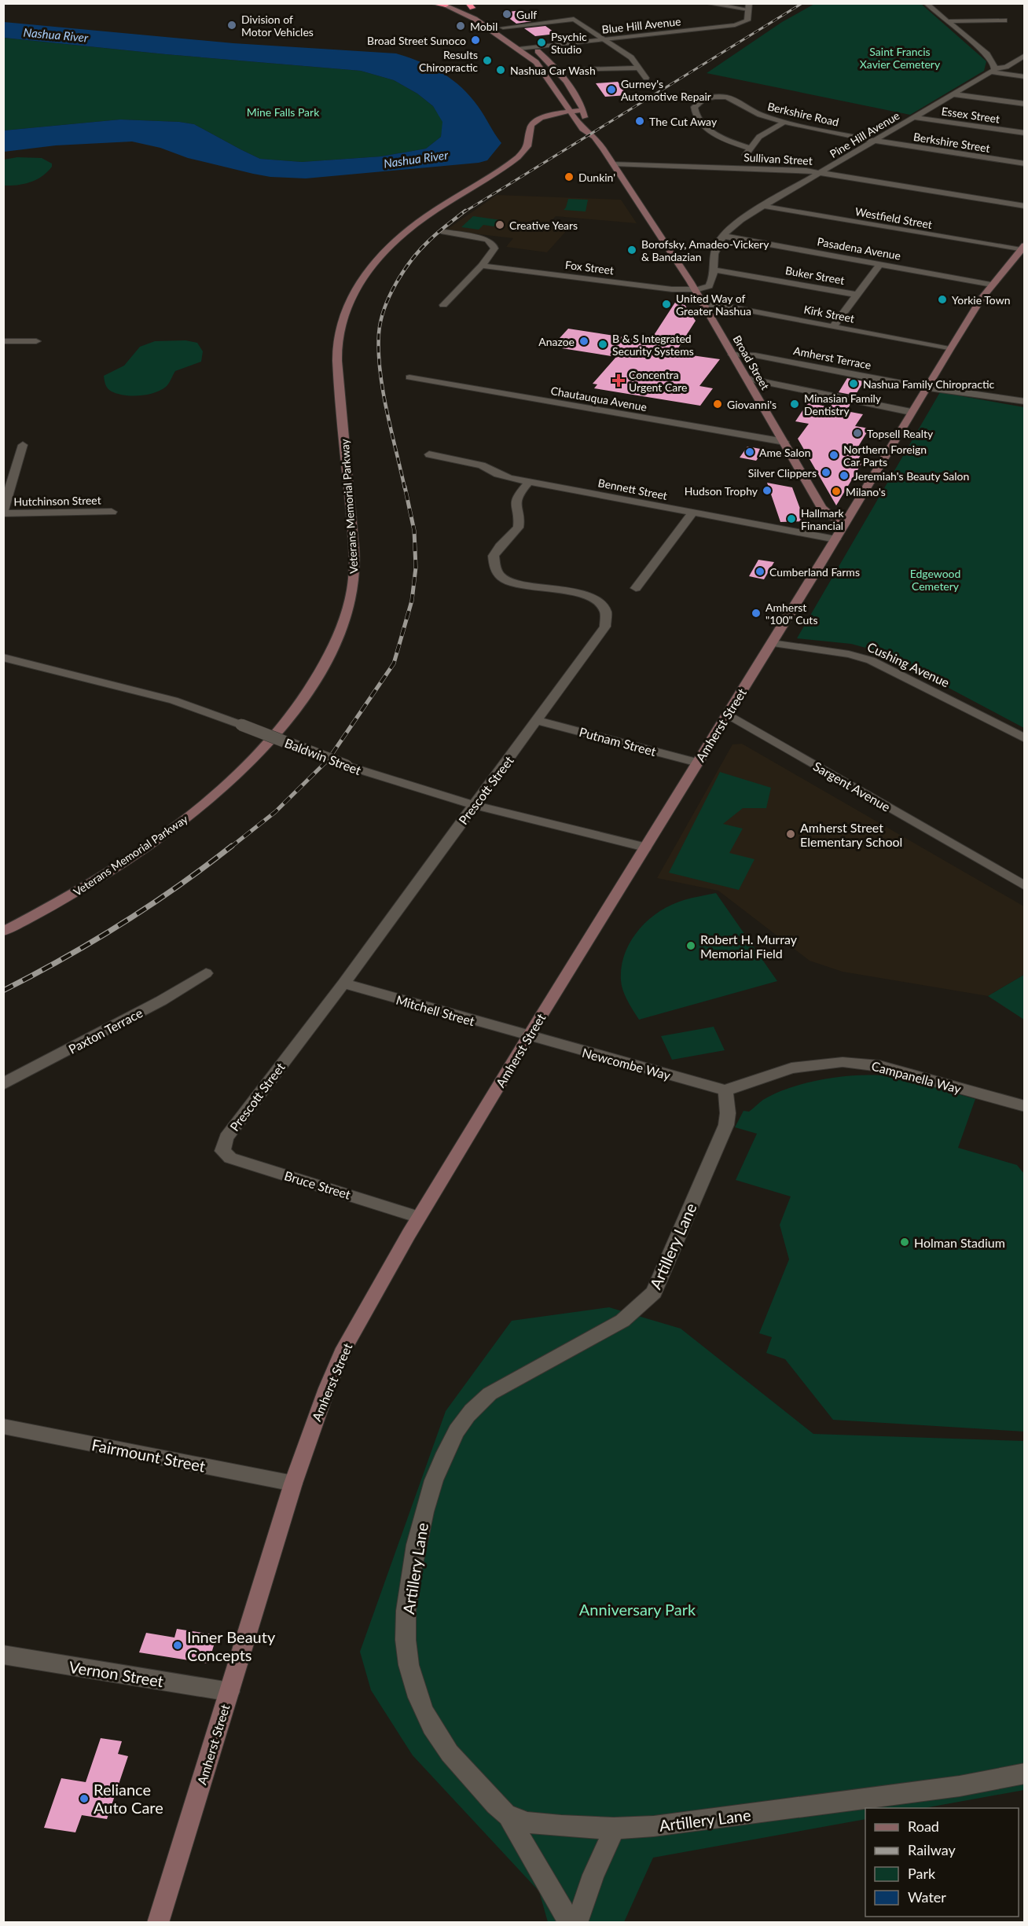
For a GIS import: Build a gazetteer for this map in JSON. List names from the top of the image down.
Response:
{
  "streets": {
    "main road": ["Broad Street", "Veterans Memorial Parkway", "Amherst Street"],
    "street": [
      "Blue Hill Avenue",
      "Berkshire Road",
      "Essex Street",
      "Pine Hill Avenue",
      "Berkshire Street",
      "Sullivan Street",
      "Westfield Street",
      "Pasadena Avenue",
      "Fox Street",
      "Buker Street",
      "Kirk Street",
      "Amherst Terrace",
      "Chautauqua Avenue",
      "Bennett Street",
      "Hutchinson Street",
      "Cushing Avenue",
      "Putnam Street",
      "Baldwin Street",
      "Sargent Avenue",
      "Prescott Street",
      "Mitchell Street",
      "Paxton Terrace",
      "Newcombe Way",
      "Campanella Way",
      "Bruce Street",
      "Artillery Lane",
      "Fairmount Street",
      "Vernon Street"
    ]
  },
  "crossings": [
    ["Blue Hill Avenue", "Broad Street"],
    ["Berkshire Road", "Pine Hill Avenue"],
    ["Berkshire Road", "Berkshire Street"],
    ["Essex Street", "Pine Hill Avenue"],
    ["Pine Hill Avenue", "Berkshire Street"],
    ["Pine Hill Avenue", "Sullivan Street"],
    ["Pine Hill Avenue", "Westfield Street"],
    ["Pine Hill Avenue", "Pasadena Avenue"],
    ["Sullivan Street", "Broad Street"],
    ["Westfield Street", "Amherst Street"],
    ["Pasadena Avenue", "Amherst Street"],
    ["Fox Street", "Broad Street"],
    ["Kirk Street", "Broad Street"],
    ["Kirk Street", "Amherst Street"],
    ["Amherst Terrace", "Broad Street"],
    ["Amherst Terrace", "Amherst Street"],
    ["Broad Street", "Chautauqua Avenue"],
    ["Broad Street", "Veterans Memorial Parkway"],
    ["Broad Street", "Amherst Street"],
    ["Bennett Street", "Amherst Street"],
    ["Bennett Street", "Prescott Street"],
    ["Cushing Avenue", "Amherst Street"],
    ["Amherst Street", "Putnam Street"],
    ["Amherst Street", "Baldwin Street"],
    ["Amherst Street", "Sargent Avenue"],
    ["Amherst Street", "Mitchell Street"],
    ["Amherst Street", "Newcombe Way"],
    ["Amherst Street", "Bruce Street"],
    ["Amherst Street", "Fairmount Street"],
    ["Amherst Street", "Vernon Street"],
    ["Putnam Street", "Prescott Street"],
    ["Baldwin Street", "Prescott Street"],
    ["Prescott Street", "Mitchell Street"],
    ["Prescott Street", "Bruce Street"],
    ["Mitchell Street", "Newcombe Way"],
    ["Newcombe Way", "Campanella Way"],
    ["Newcombe Way", "Artillery Lane"],
    ["Campanella Way", "Artillery Lane"]
  ],
  "water": ["Nashua River"],
  "parks": [
    "Saint Francis Xavier Cemetery",
    "Mine Falls Park",
    "Edgewood Cemetery",
    "Anniversary Park"
  ],
  "places": {
    "other": [
      "Gulf",
      "Division of Motor Vehicles",
      "Mobil",
      "Broad Street Sunoco",
      "Psychic Studio",
      "Results Chiropractic",
      "Nashua Car Wash",
      "Gurney's Automotive Repair",
      "The Cut Away",
      "Dunkin'",
      "Creative Years",
      "Borofsky, Amadeo-Vickery & Bandazian",
      "Yorkie Town",
      "United Way of Greater Nashua",
      "Anazoe",
      "B & S Integrated Security Systems",
      "Nashua Family Chiropractic",
      "Giovanni's",
      "Minasian Family Dentistry",
      "Topsell Realty",
      "Ame Salon",
      "Northern Foreign Car Parts",
      "Silver Clippers",
      "Jeremiah's Beauty Salon",
      "Hudson Trophy",
      "Milano's",
      "Hallmark Financial",
      "Cumberland Farms",
      "Amherst \"100\" Cuts",
      "Amherst Street Elementary School",
      "Robert H. Murray Memorial Field",
      "Holman Stadium",
      "Inner Beauty Concepts",
      "Reliance Auto Care"
    ],
    "health": ["Concentra Urgent Care"]
  },
  "legend": [
    "Road",
    "Railway",
    "Park",
    "Water"
  ]
}
